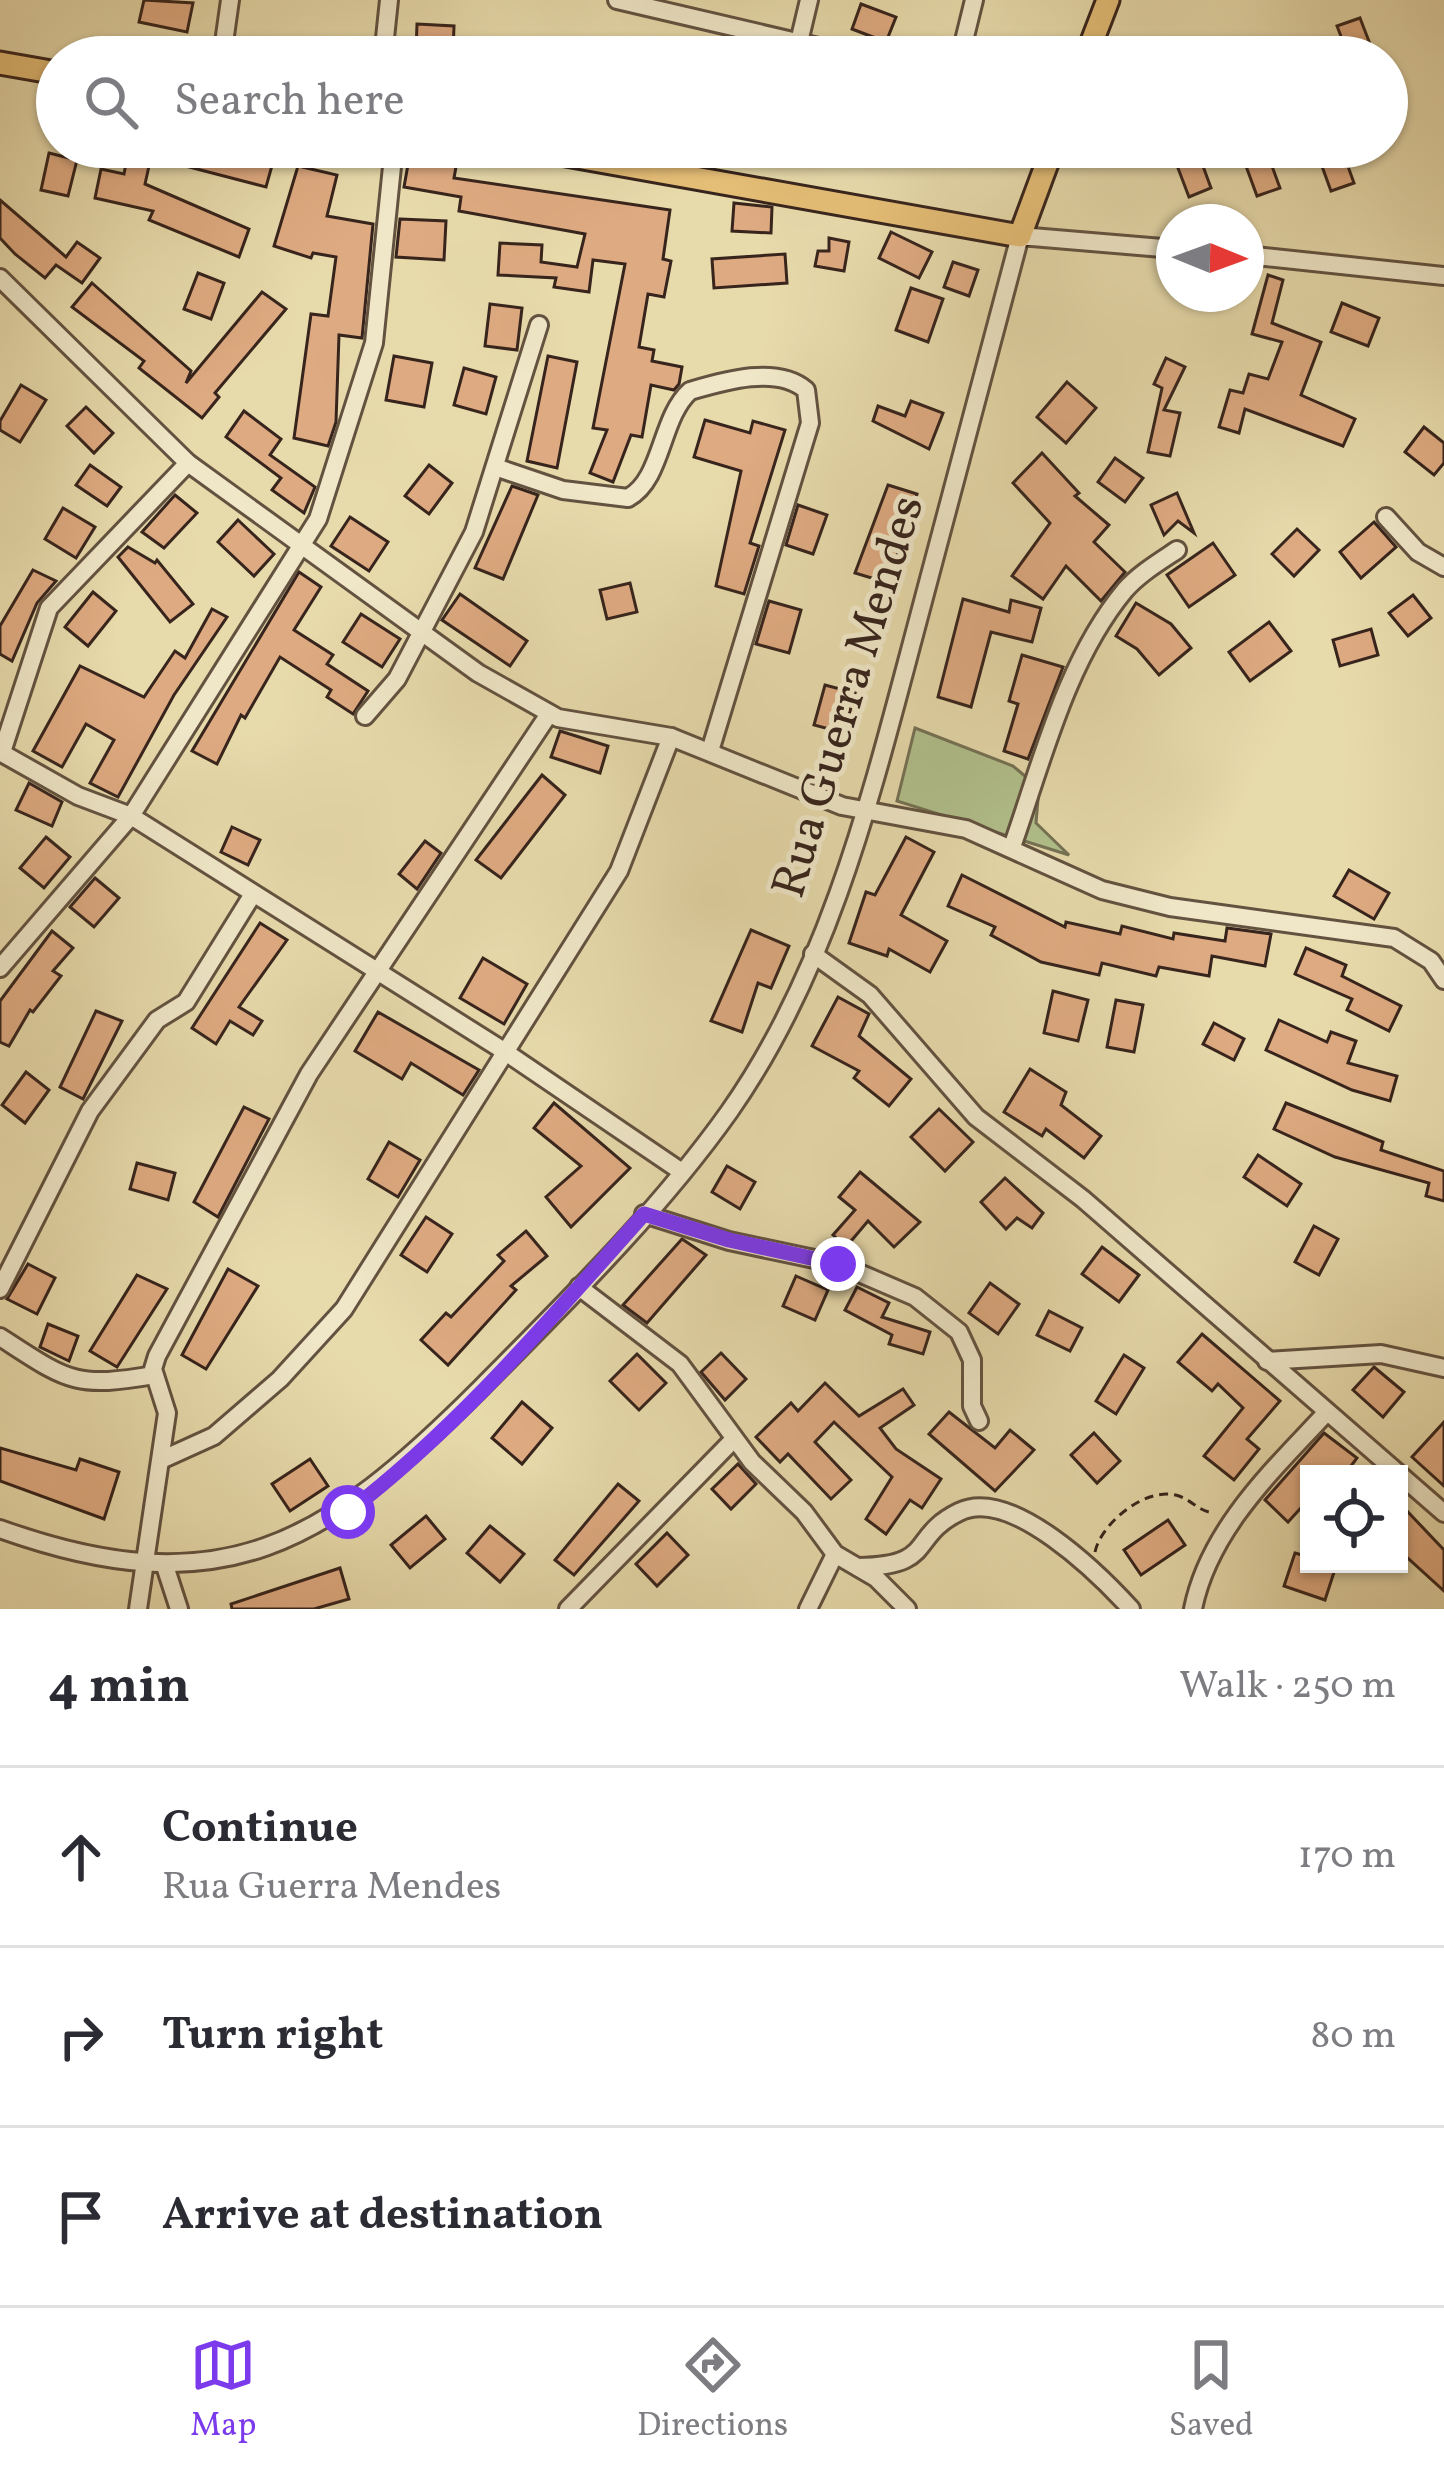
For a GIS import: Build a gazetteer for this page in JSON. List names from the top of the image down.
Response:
{
  "streets": {
    "street": ["Rua Guerra Mendes"]
  },
  "north": "right",
  "page": {
    "search": "Search here",
    "heading": ["4 min", "Walk · 250 m"],
    "list": [
      ["Continue", "Rua Guerra Mendes", "170 m"],
      ["Turn right", "80 m"],
      "Arrive at destination"
    ],
    "nav": ["Map", "Directions", "Saved"]
  }
}
